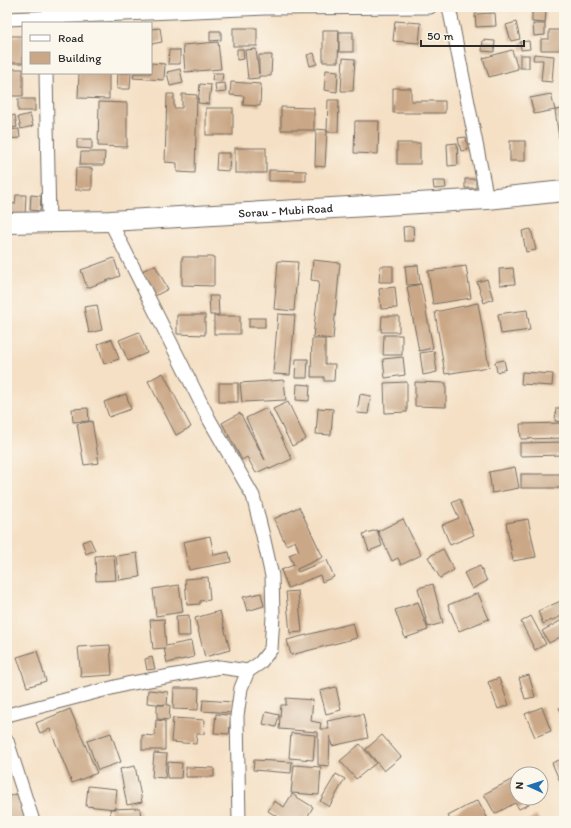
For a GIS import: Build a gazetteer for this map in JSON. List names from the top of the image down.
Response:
{
  "streets": {
    "main road": ["Sorau - Mubi Road"]
  },
  "legend": ["Road", "Building"],
  "scale_bar": "50 m",
  "north": "left"
}
